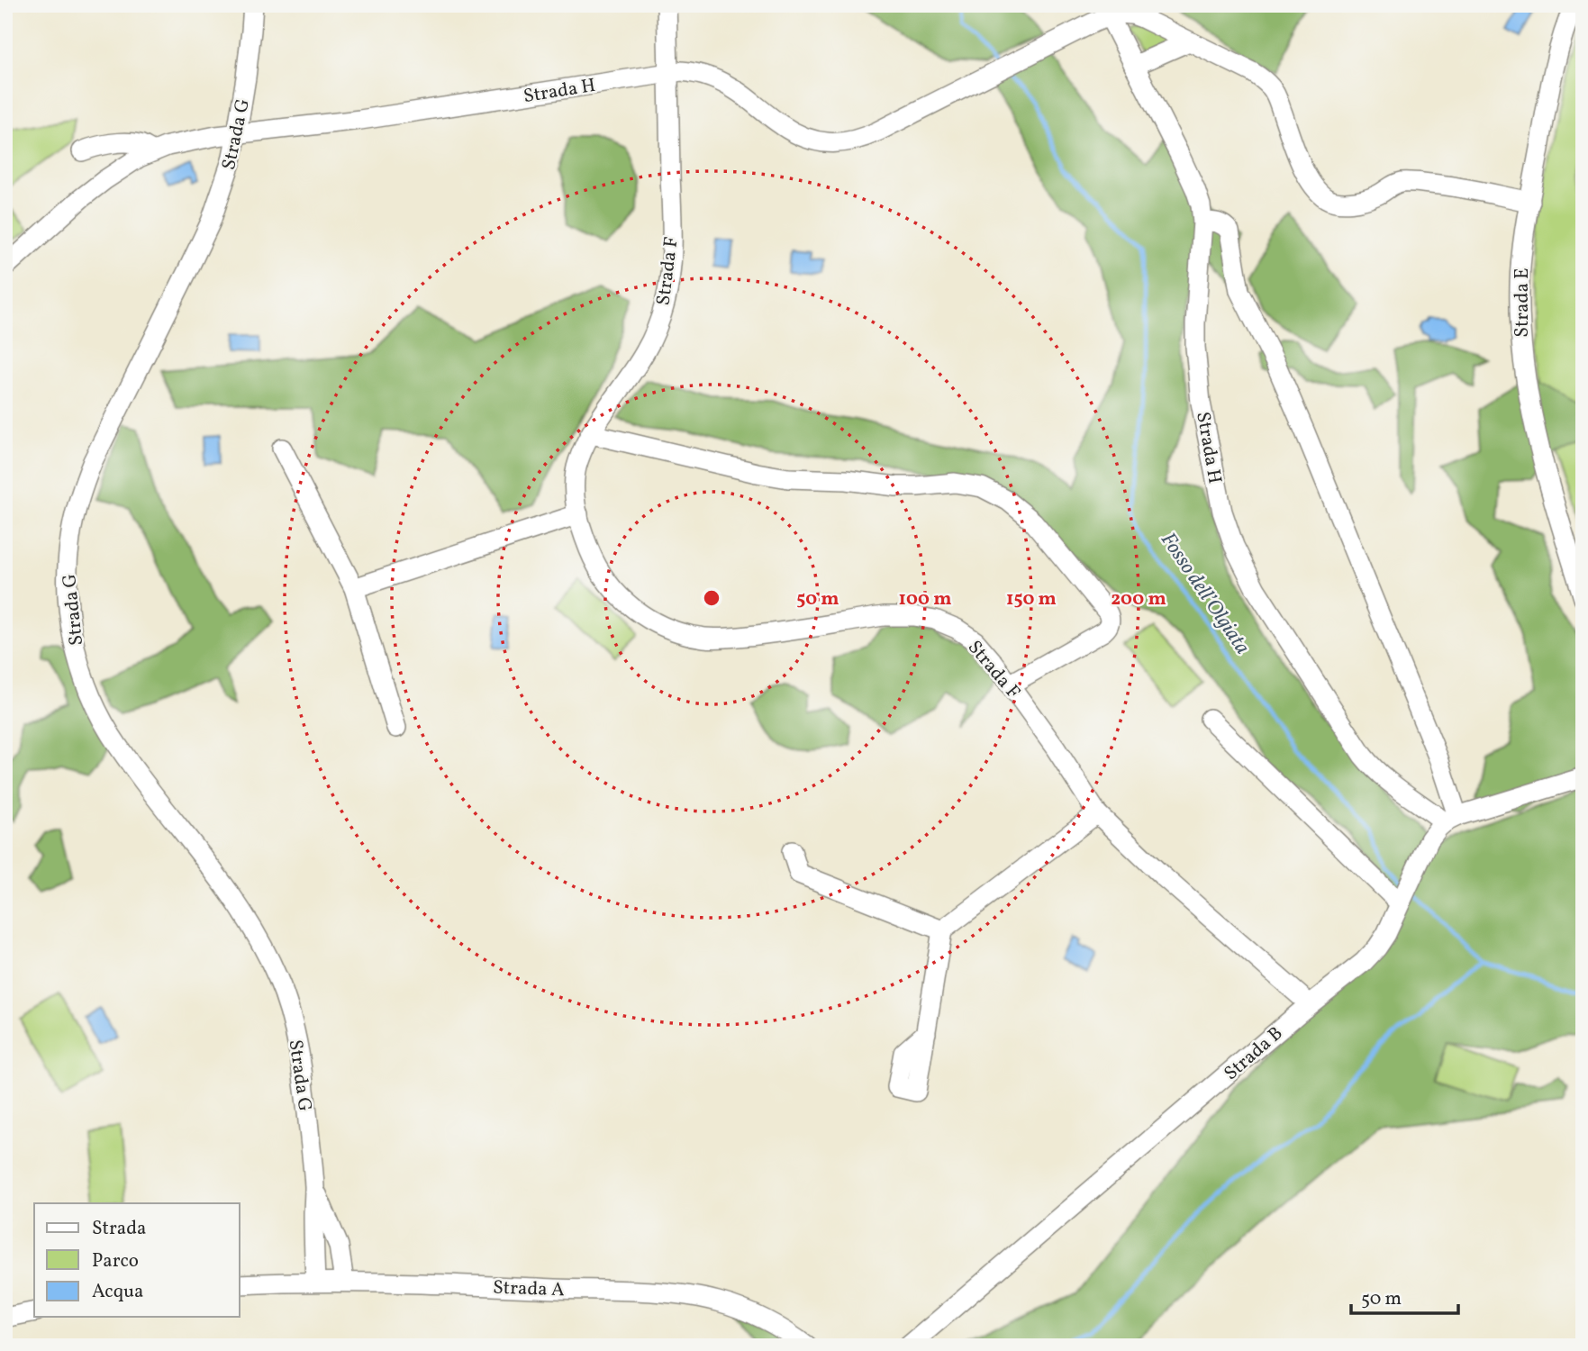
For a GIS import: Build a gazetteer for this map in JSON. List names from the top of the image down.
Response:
{
  "streets": {
    "street": [
      "Strada H",
      "Strada G",
      "Strada F",
      "Strada E",
      "Strada B",
      "Strada A"
    ]
  },
  "crossings": [
    ["Strada H", "Strada G"],
    ["Strada H", "Strada F"],
    ["Strada H", "Strada E"],
    ["Strada H", "Strada B"],
    ["Strada G", "Strada A"],
    ["Strada F", "Strada B"]
  ],
  "water": ["Fosso dell’Olgiata"],
  "legend": ["Strada", "Parco", "Acqua"],
  "scale_bar": "50 m",
  "rings": [
    "50 m",
    "100 m",
    "150 m",
    "200 m"
  ]
}
